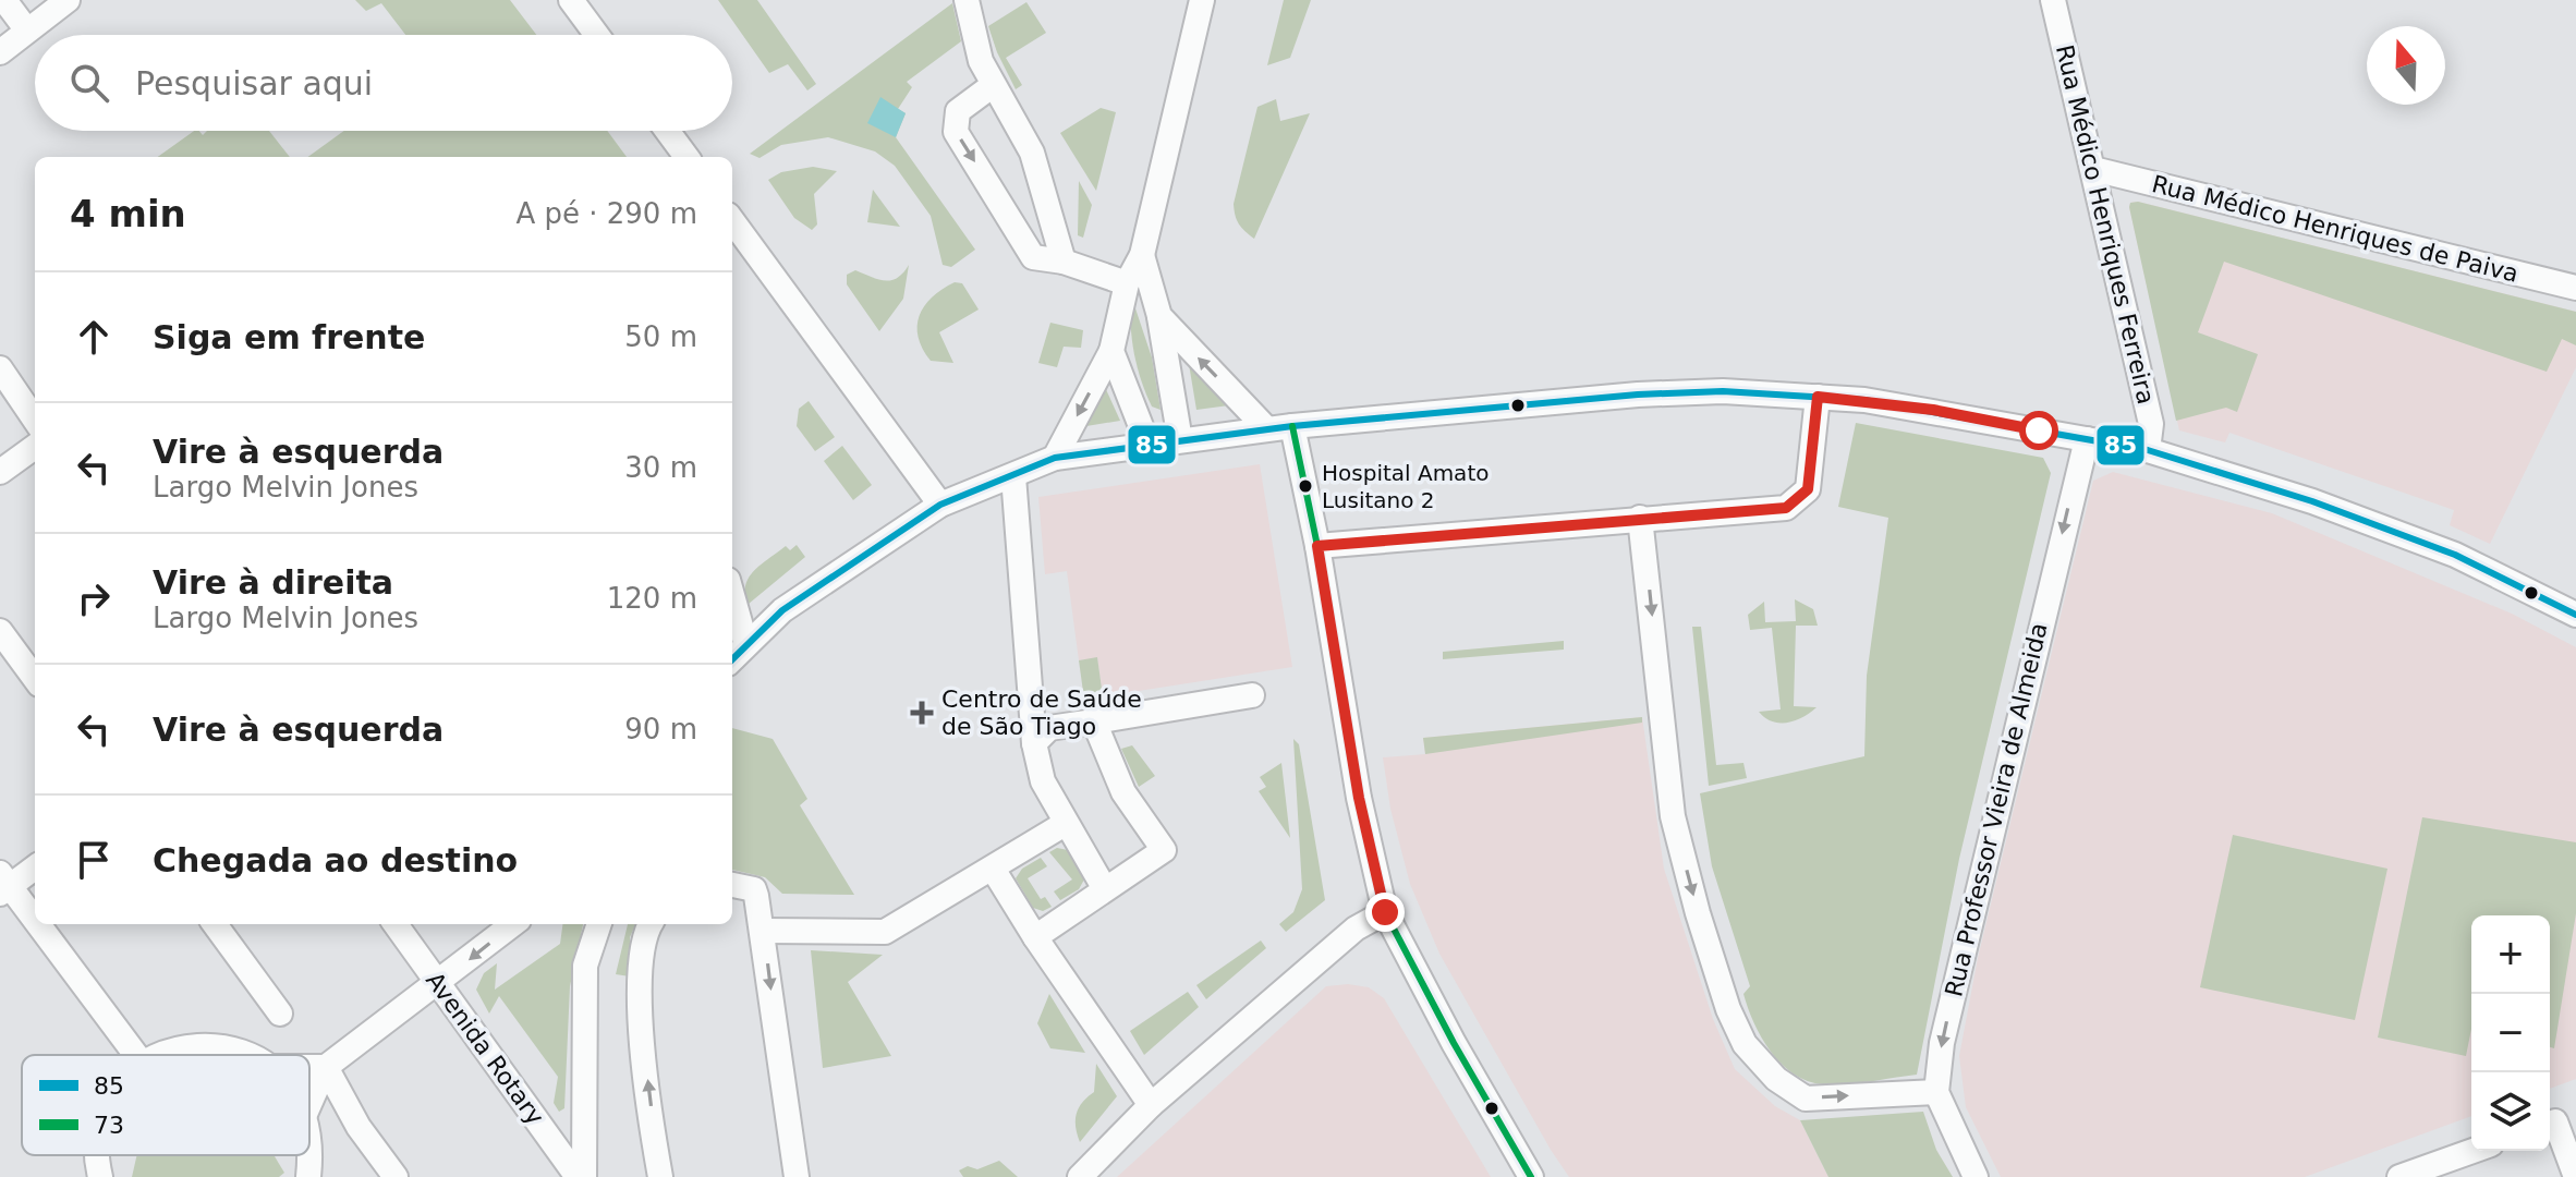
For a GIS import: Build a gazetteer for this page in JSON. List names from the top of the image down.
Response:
{
  "streets": {
    "street": [
      "Rua Médico Henriques Ferreira",
      "Rua Médico Henriques de Paiva",
      "Rua Professor Vieira de Almeida",
      "Avenida Rotary"
    ]
  },
  "crossings": [
    ["Rua Médico Henriques Ferreira", "Rua Médico Henriques de Paiva"]
  ],
  "one_way": ["Rua Professor Vieira de Almeida"],
  "places": {
    "other": ["Hospital Amato Lusitano 2"],
    "health": ["Centro de Saúde de São Tiago"]
  },
  "lines": ["transit line 85", "transit line 73"],
  "legend": ["85", "73"],
  "north": "top",
  "page": {
    "search": "Pesquisar aqui",
    "heading": ["4 min", "A pé · 290 m"],
    "list": [
      ["Siga em frente", "50 m"],
      ["Vire à esquerda", "Largo Melvin Jones", "30 m"],
      ["Vire à direita", "Largo Melvin Jones", "120 m"],
      ["Vire à esquerda", "90 m"],
      "Chegada ao destino"
    ],
    "map_buttons": ["+", "−"]
  }
}
